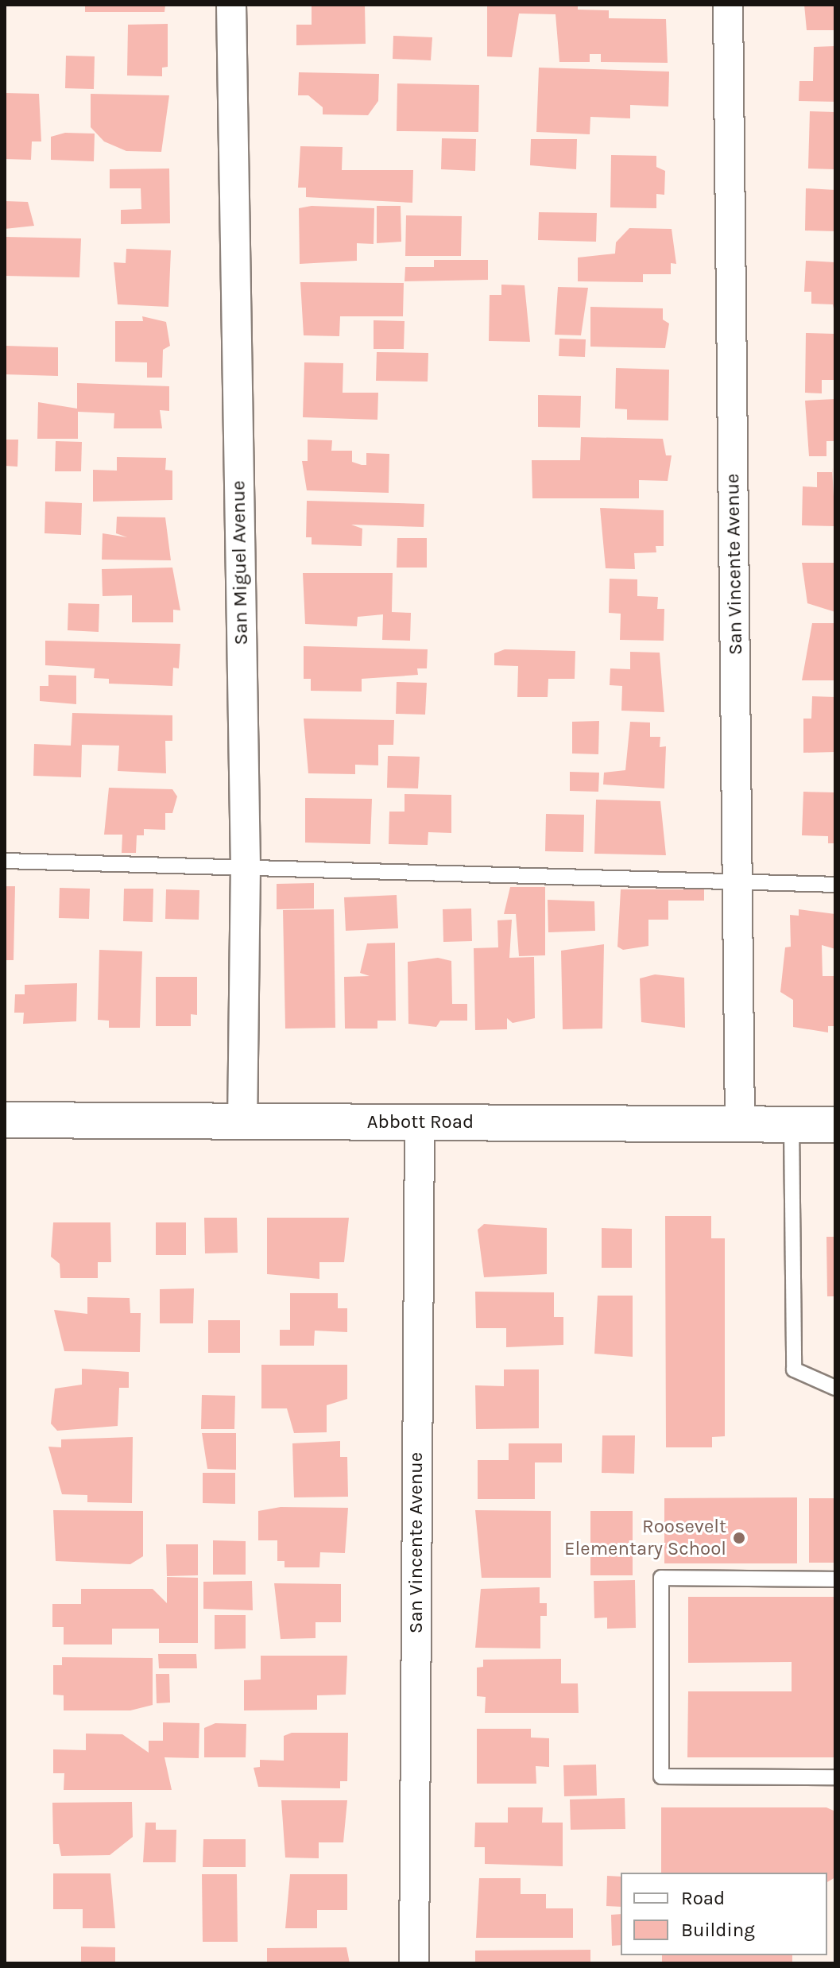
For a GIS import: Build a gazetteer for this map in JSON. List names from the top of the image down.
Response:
{
  "streets": {
    "street": ["San Miguel Avenue", "San Vincente Avenue", "Abbott Road"]
  },
  "crossings": [
    ["San Miguel Avenue", "Abbott Road"],
    ["San Vincente Avenue", "Abbott Road"]
  ],
  "places": ["Roosevelt Elementary School"],
  "legend": ["Road", "Building"]
}
